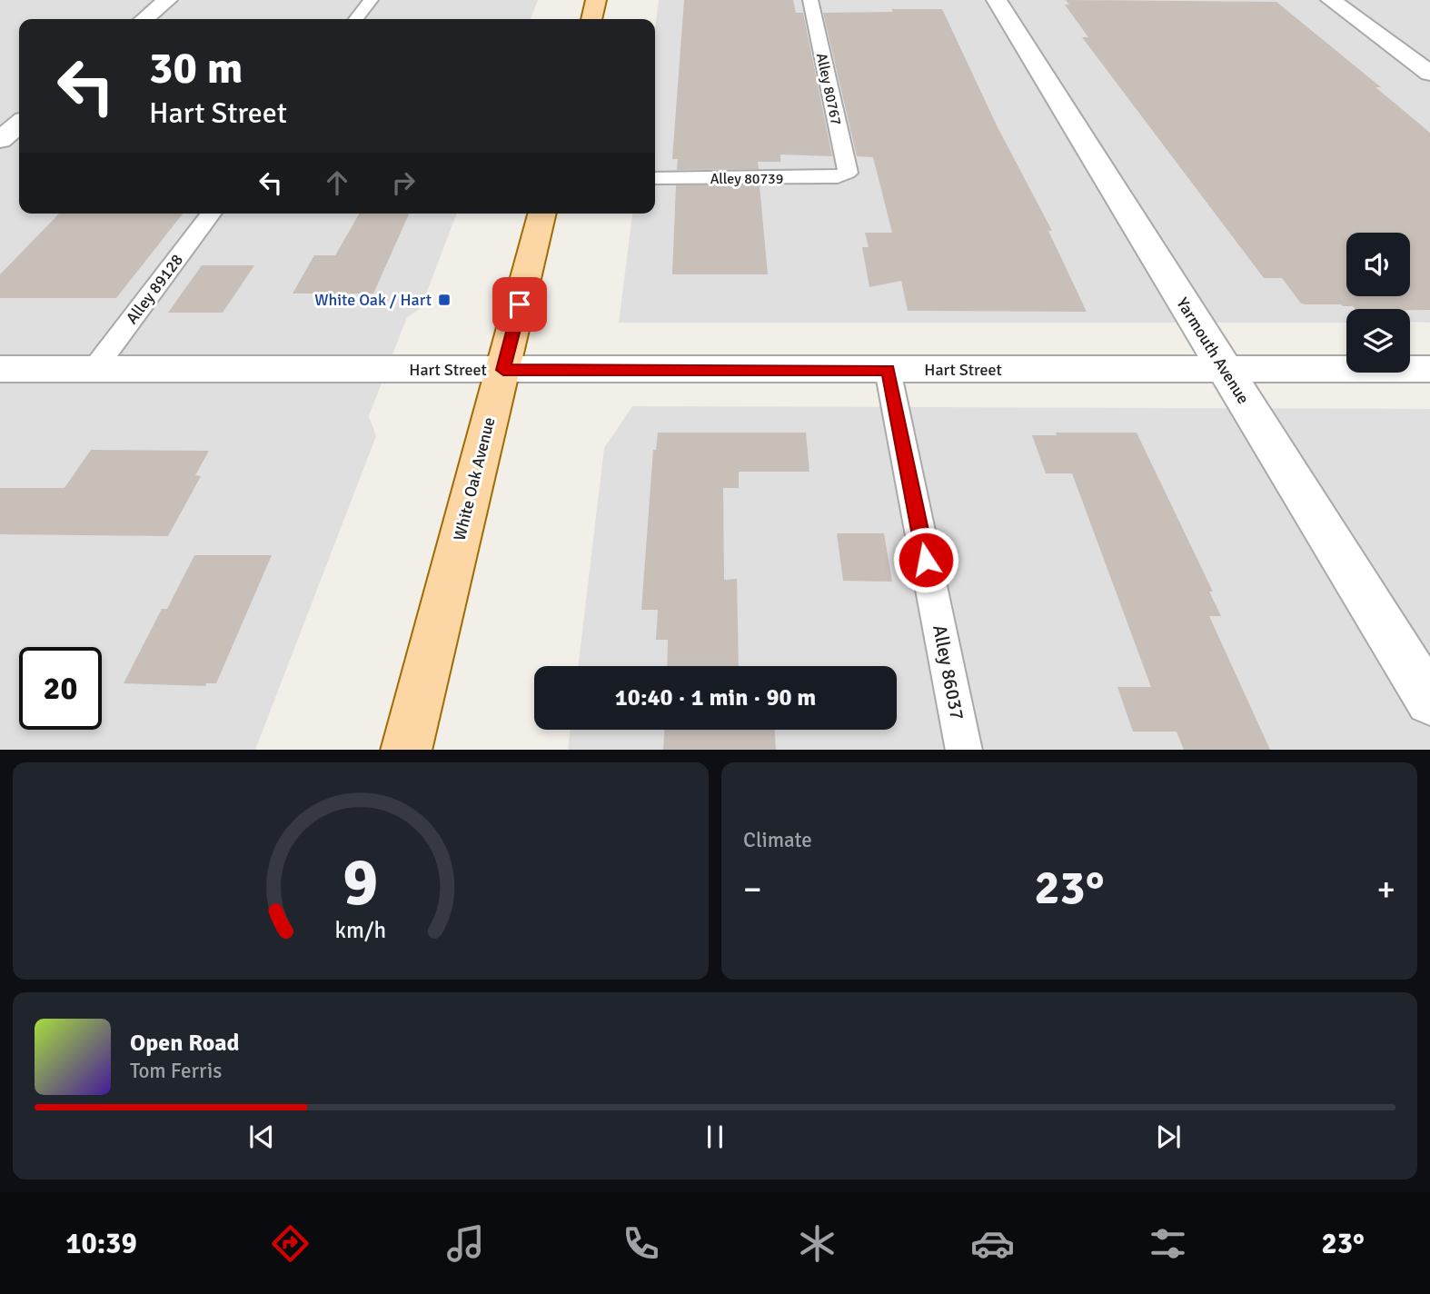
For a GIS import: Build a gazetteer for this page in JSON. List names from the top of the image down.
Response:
{
  "streets": {
    "main road": ["White Oak Avenue"],
    "street": ["Yarmouth Avenue", "Hart Street"],
    "lane": [
      "Alley 80767",
      "Alley 80739",
      "Alley 89128",
      "Alley 86037"
    ]
  },
  "crossings": [
    ["Alley 80767", "Alley 80739"],
    ["Alley 89128", "Hart Street"],
    ["Yarmouth Avenue", "Hart Street"],
    ["Hart Street", "White Oak Avenue"],
    ["Hart Street", "Alley 86037"]
  ],
  "places": {
    "transit": ["White Oak / Hart"]
  },
  "page": {
    "turn": ["30 m", "Hart Street"],
    "limit": "20",
    "trip": "10:40 · 1 min · 90 m",
    "tile": "Climate",
    "heat": ["−", "23°", "+"],
    "song": ["Open Road", "Tom Ferris"],
    "tabs": ["10:39", "23°"],
    "gauge": ["9", "km/h"]
  }
}
